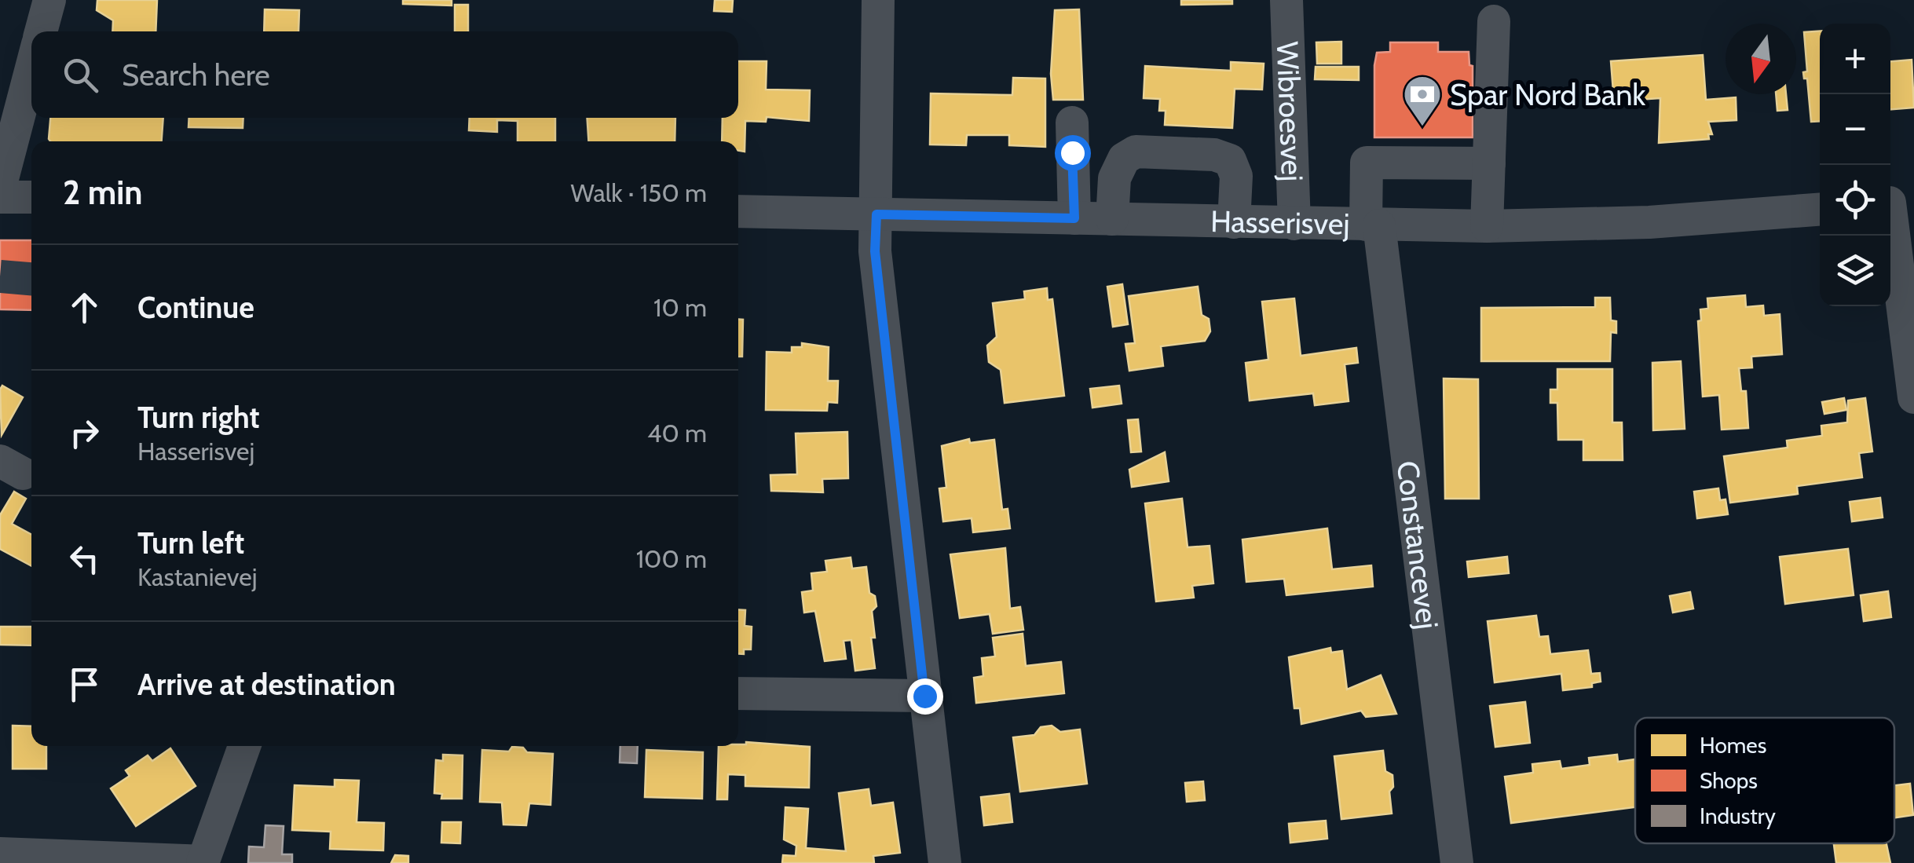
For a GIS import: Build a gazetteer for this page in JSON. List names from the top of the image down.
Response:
{
  "streets": {
    "street": ["Wibroesvej", "Hasserisvej", "Constancevej"]
  },
  "crossings": [
    ["Wibroesvej", "Hasserisvej"],
    ["Hasserisvej", "Constancevej"]
  ],
  "places": {
    "bank": ["Spar Nord Bank"]
  },
  "legend": ["Homes", "Shops", "Industry"],
  "north": "bottom",
  "page": {
    "map_buttons": ["+", "−"],
    "search": "Search here",
    "heading": ["2 min", "Walk · 150 m"],
    "list": [
      ["Continue", "10 m"],
      ["Turn right", "Hasserisvej", "40 m"],
      ["Turn left", "Kastanievej", "100 m"],
      "Arrive at destination"
    ]
  }
}
